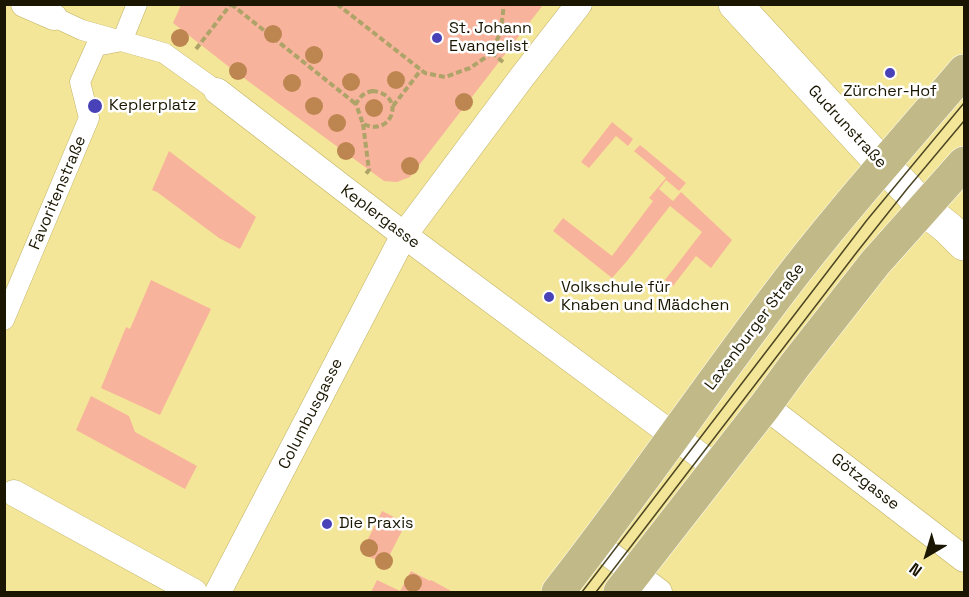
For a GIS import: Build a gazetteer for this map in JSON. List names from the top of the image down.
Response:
{
  "streets": {
    "main road": ["Gudrunstraße", "Laxenburger Straße"],
    "street": [
      "Favoritenstraße",
      "Keplergasse",
      "Columbusgasse",
      "Götzgasse"
    ]
  },
  "crossings": [
    ["Gudrunstraße", "Laxenburger Straße"],
    ["Favoritenstraße", "Keplergasse"],
    ["Keplergasse", "Laxenburger Straße"],
    ["Keplergasse", "Columbusgasse"]
  ],
  "places": [
    "St. Johann Evangelist",
    "Zürcher-Hof",
    "Keplerplatz",
    "Volkschule für Knaben und Mädchen",
    "Die Praxis"
  ],
  "north": "bottom left"
}
